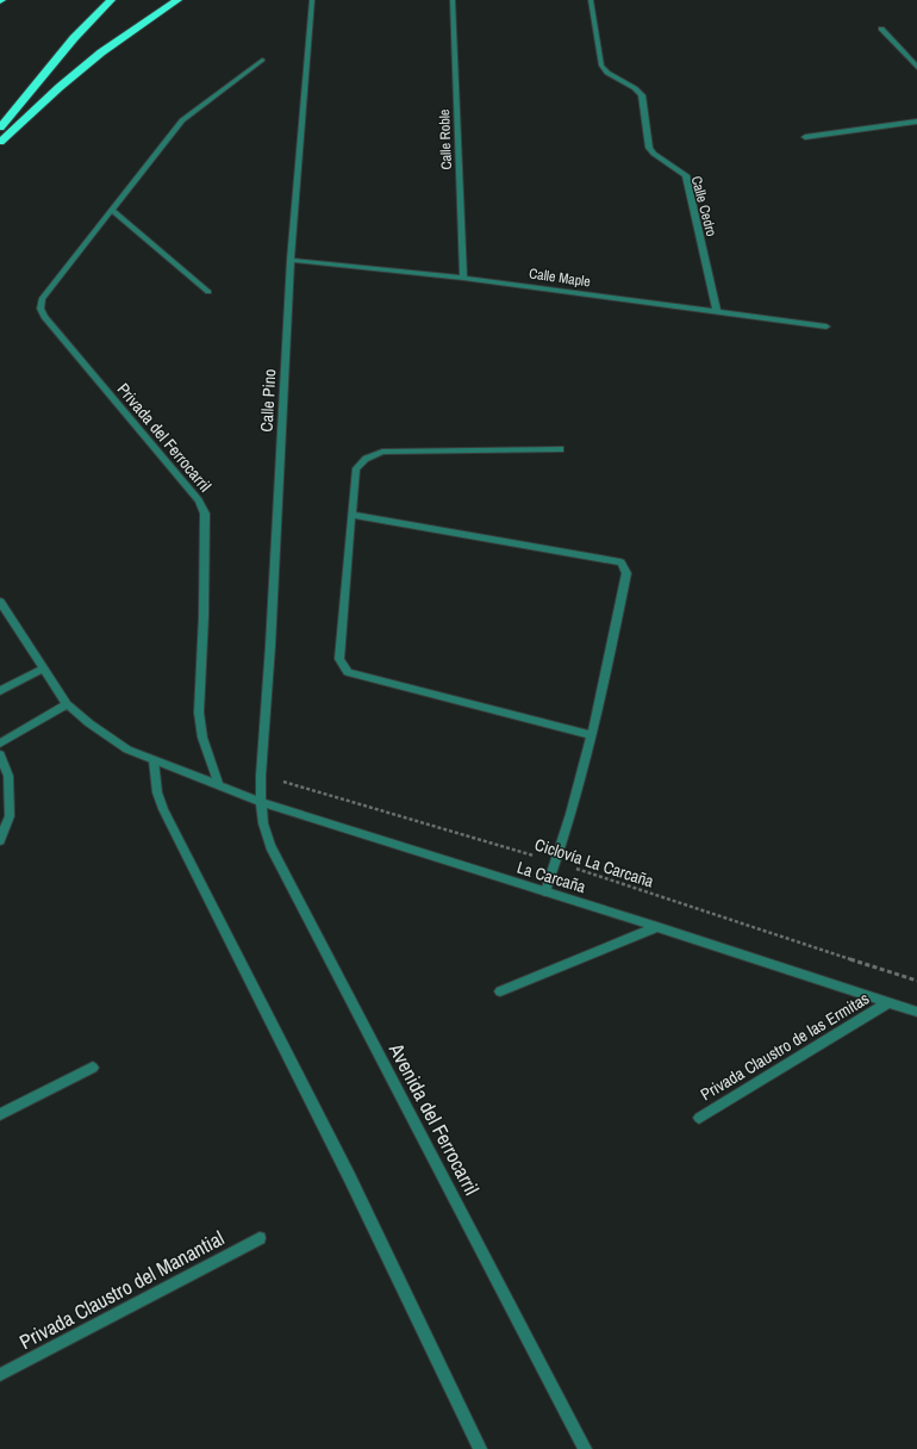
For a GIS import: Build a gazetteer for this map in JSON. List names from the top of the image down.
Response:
{
  "streets": {
    "street": [
      "Calle Roble",
      "Calle Cedro",
      "Calle Maple",
      "Calle Pino",
      "Privada del Ferrocarril",
      "La Carcaña",
      "Privada Claustro de las Ermitas",
      "Avenida del Ferrocarril",
      "Privada Claustro del Manantial"
    ],
    "path": ["Ciclovía La Carcaña"]
  },
  "crossings": [
    ["Calle Roble", "Calle Maple"],
    ["Calle Cedro", "Calle Maple"],
    ["Calle Maple", "Calle Pino"],
    ["Calle Pino", "Ciclovía La Carcaña"],
    ["Calle Pino", "La Carcaña"],
    ["Calle Pino", "Avenida del Ferrocarril"],
    ["Privada del Ferrocarril", "La Carcaña"],
    ["La Carcaña", "Privada Claustro de las Ermitas"],
    ["La Carcaña", "Avenida del Ferrocarril"]
  ]
}
